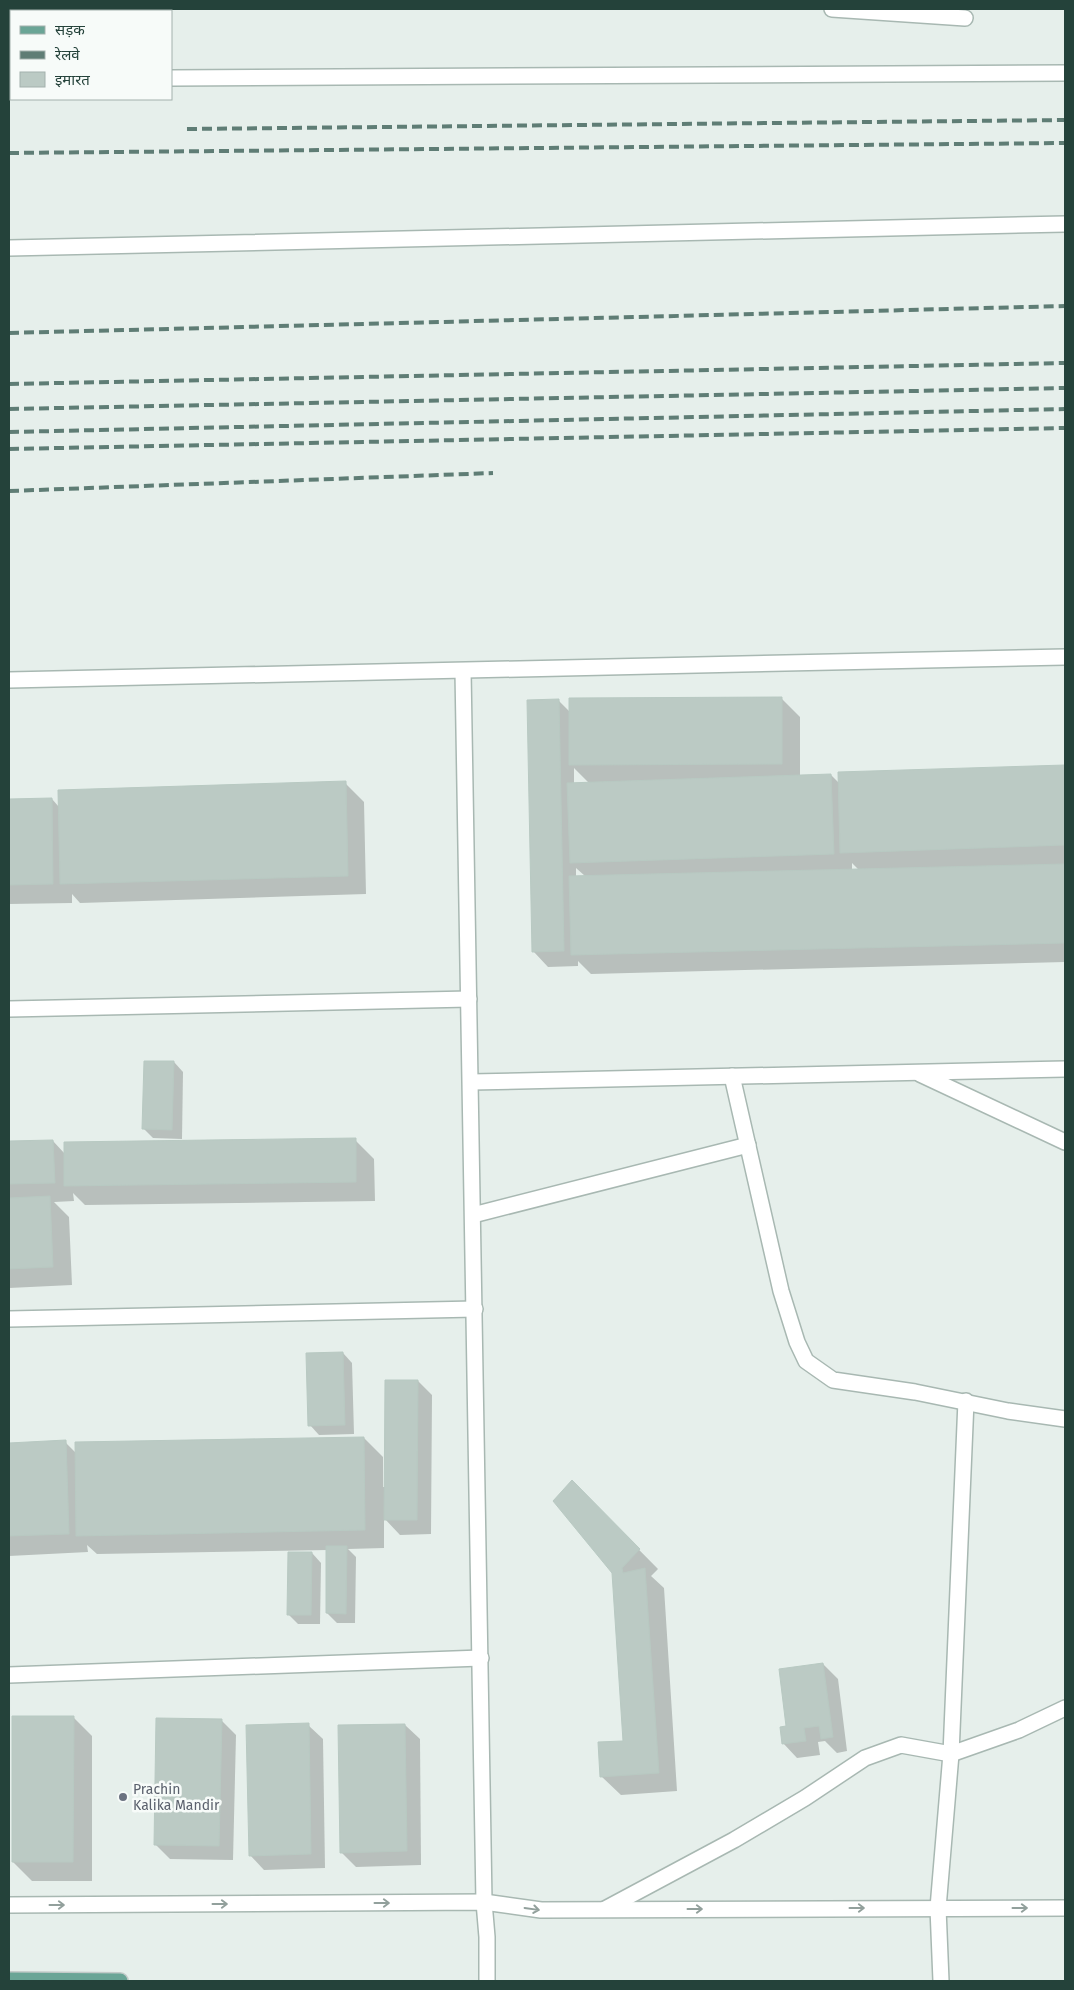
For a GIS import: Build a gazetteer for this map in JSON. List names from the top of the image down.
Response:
{
  "places": ["Prachin Kalika Mandir"],
  "legend": ["सड़क", "रेलवे", "इमारत"]
}
